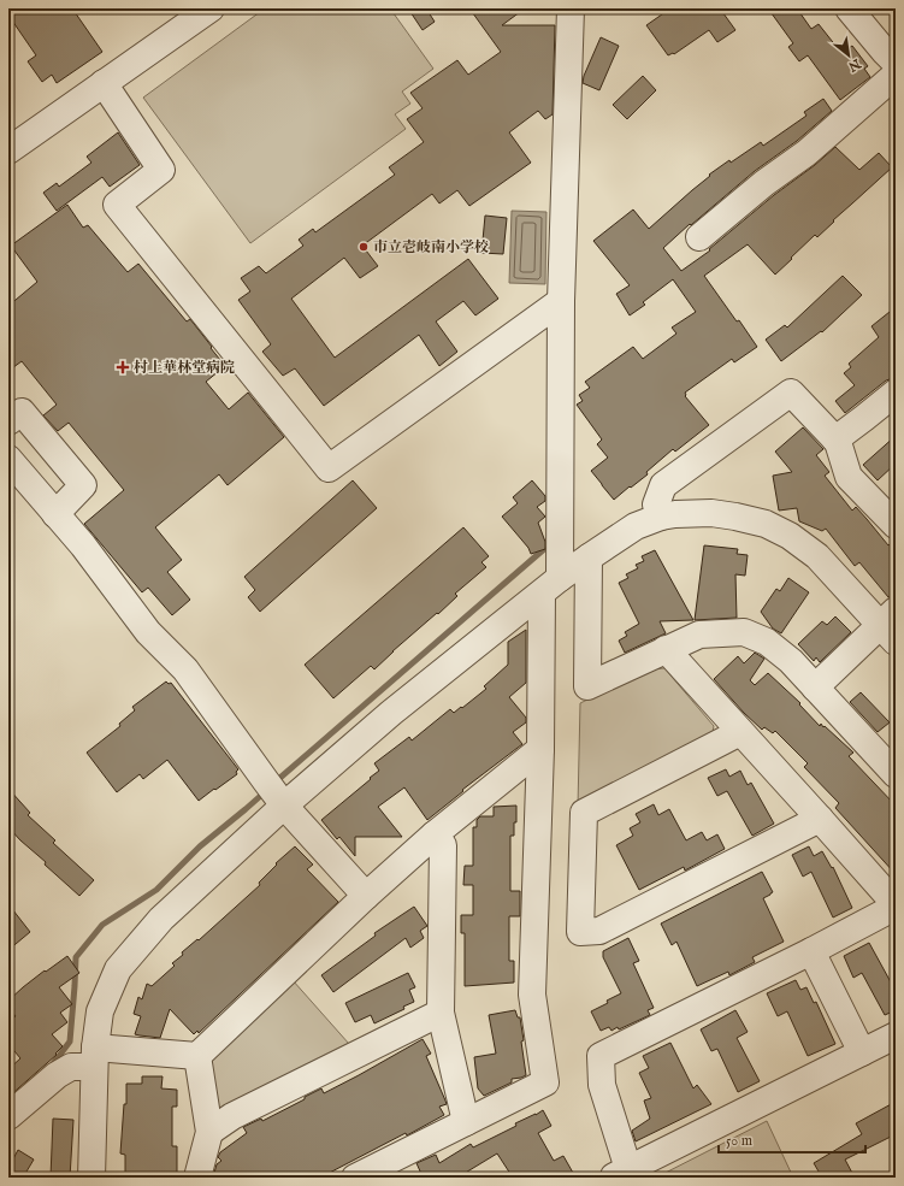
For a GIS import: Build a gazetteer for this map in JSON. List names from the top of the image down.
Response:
{
  "places": {
    "other": ["市立壱岐南小学校"],
    "health": ["村上華林堂病院"]
  },
  "scale_bar": "50 m",
  "north": "bottom right"
}
